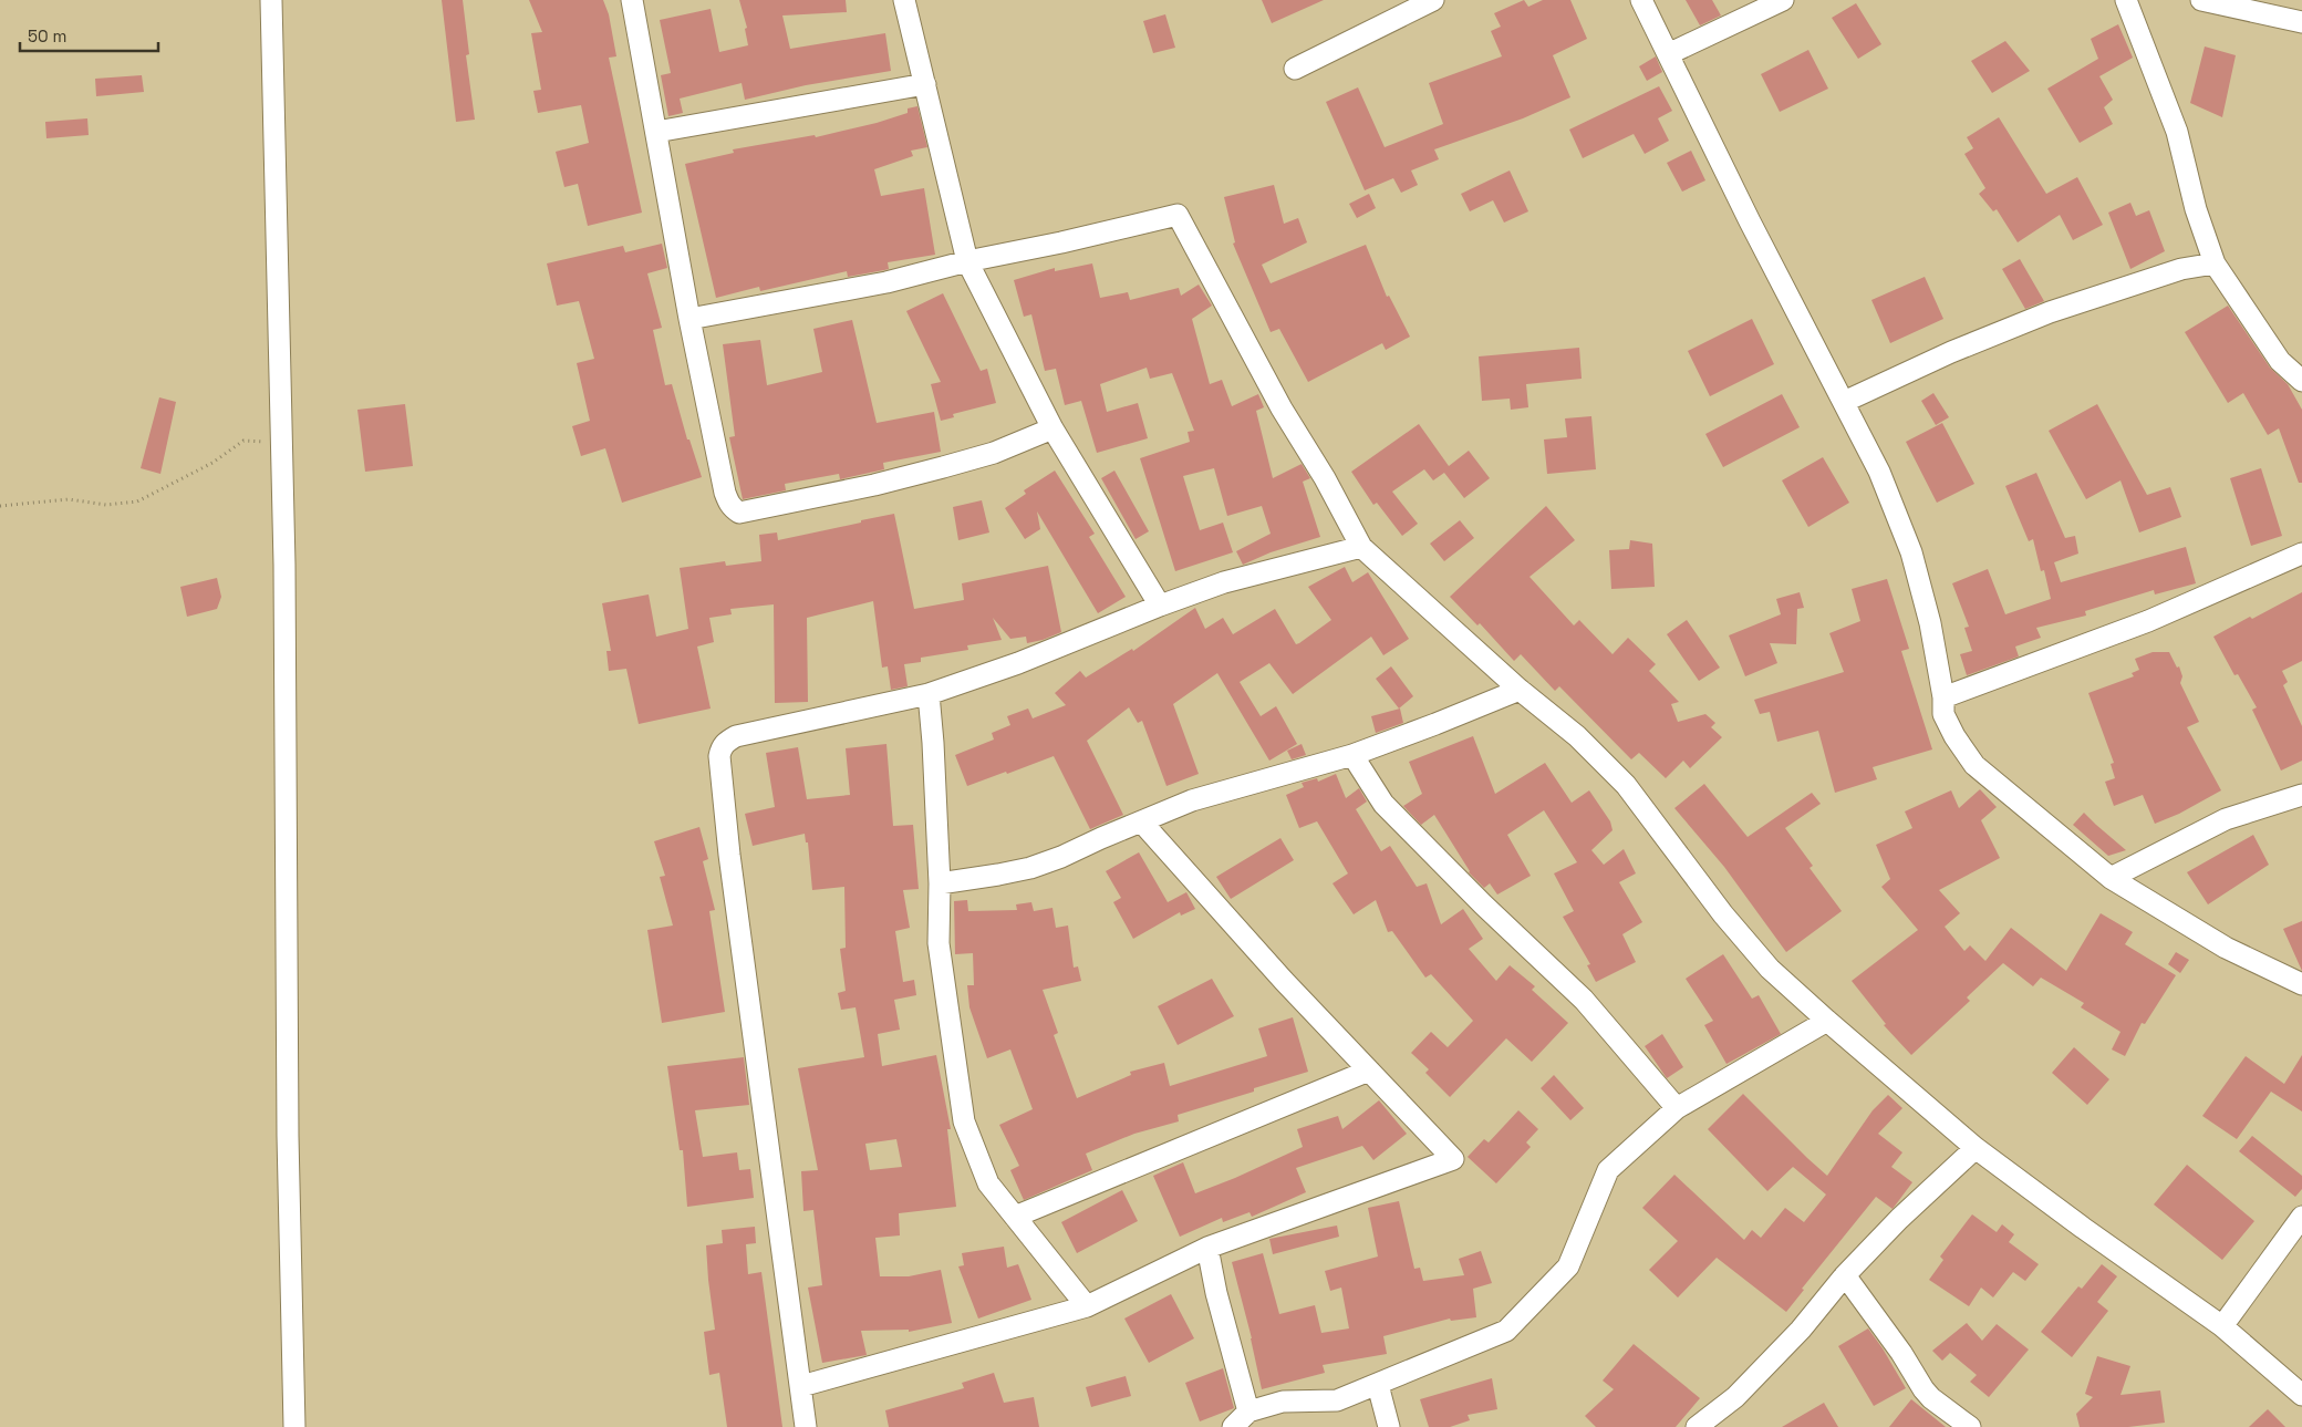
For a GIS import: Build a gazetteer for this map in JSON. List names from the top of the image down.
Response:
{
  "scale_bar": "50 m"
}
